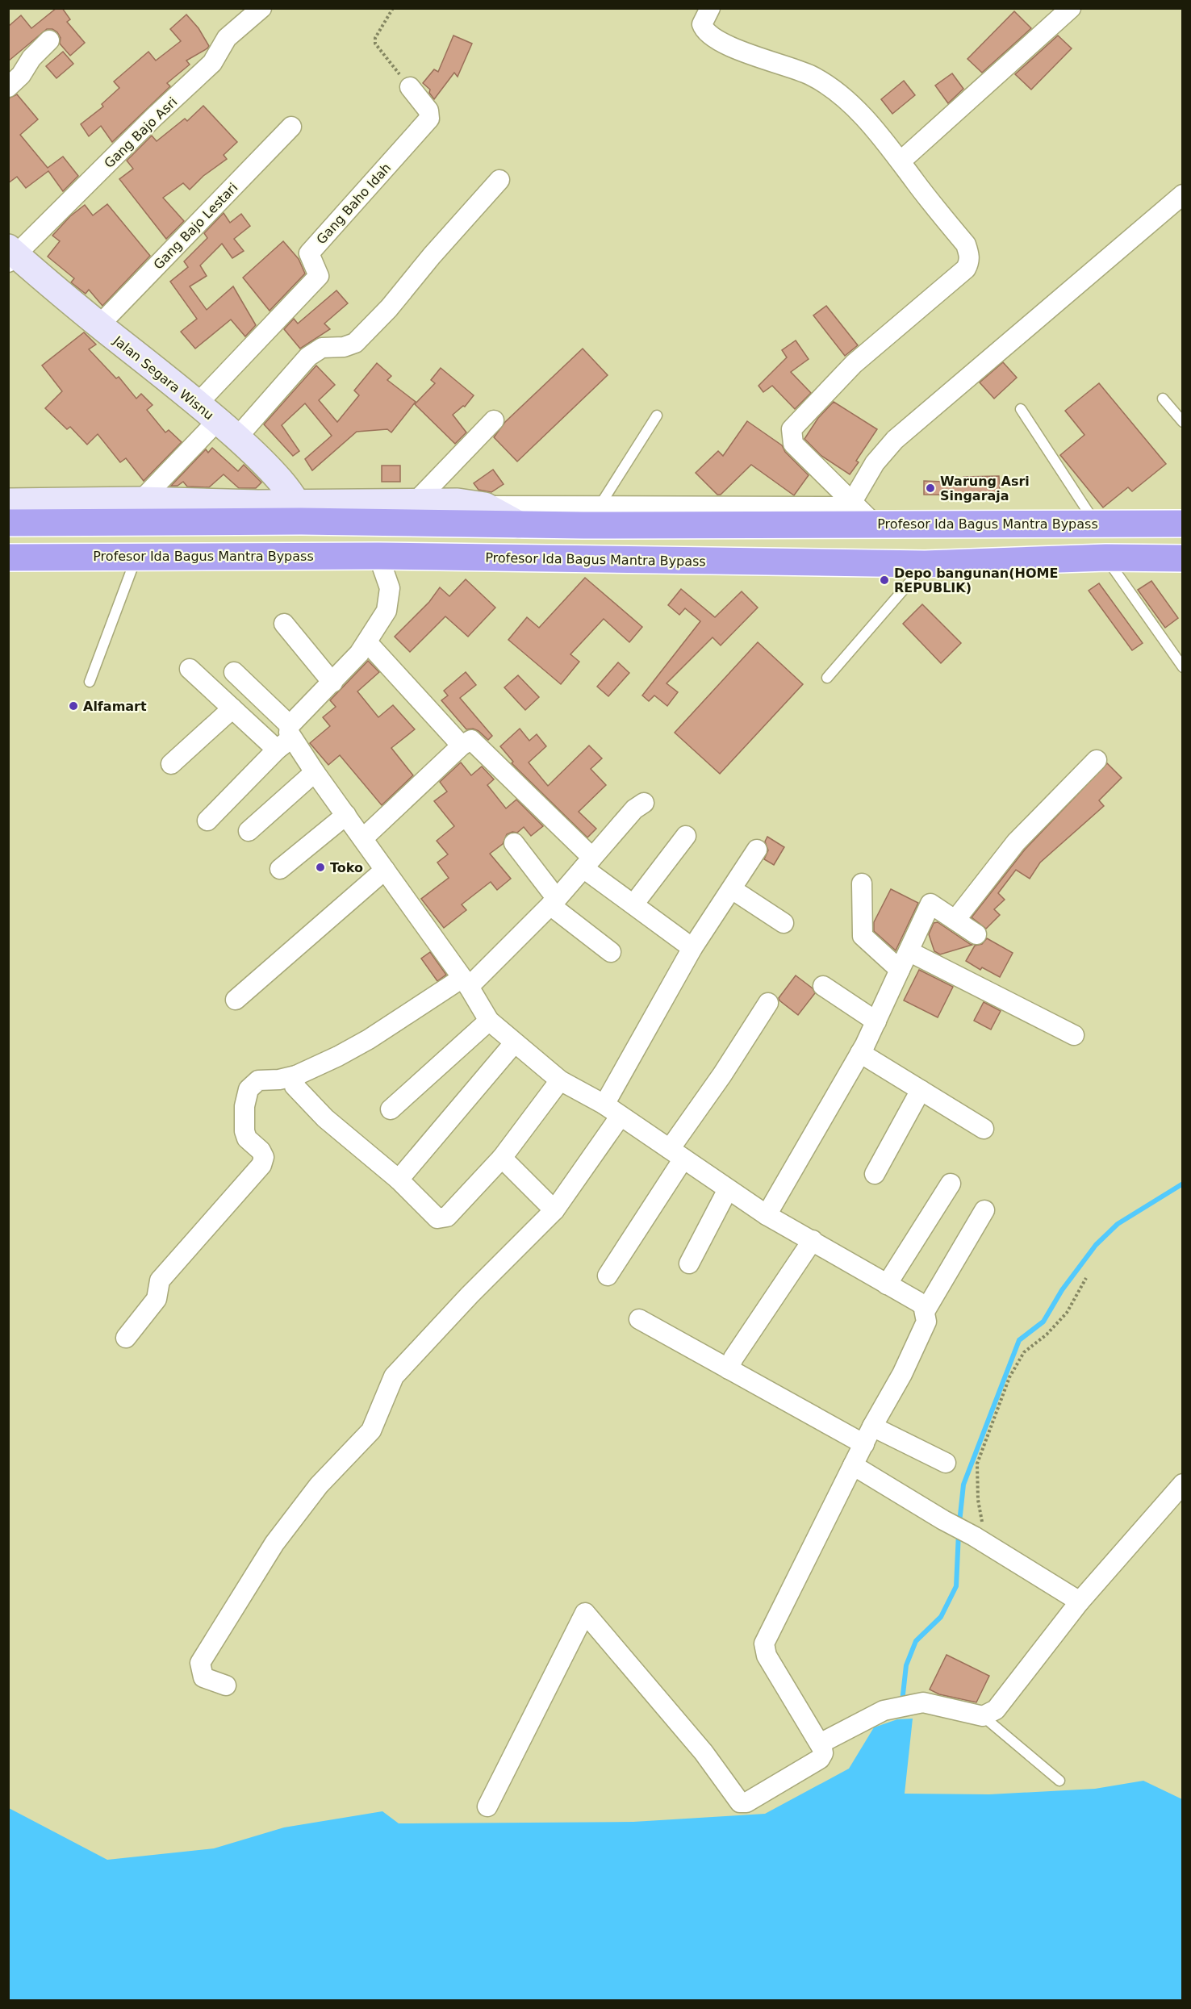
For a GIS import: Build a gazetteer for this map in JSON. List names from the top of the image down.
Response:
{
  "streets": {
    "highway": ["Profesor Ida Bagus Mantra Bypass"],
    "street": [
      "Gang Bajo Asri",
      "Gang Baho Idah",
      "Gang Bajo Lestari",
      "Jalan Segara Wisnu"
    ]
  },
  "crossings": [
    ["Gang Bajo Asri", "Jalan Segara Wisnu"],
    ["Gang Baho Idah", "Jalan Segara Wisnu"],
    ["Gang Bajo Lestari", "Jalan Segara Wisnu"],
    ["Jalan Segara Wisnu", "Profesor Ida Bagus Mantra Bypass"]
  ],
  "places": [
    "Warung Asri Singaraja",
    "Depo bangunan(HOME REPUBLIK)",
    "Alfamart",
    "Toko"
  ]
}
